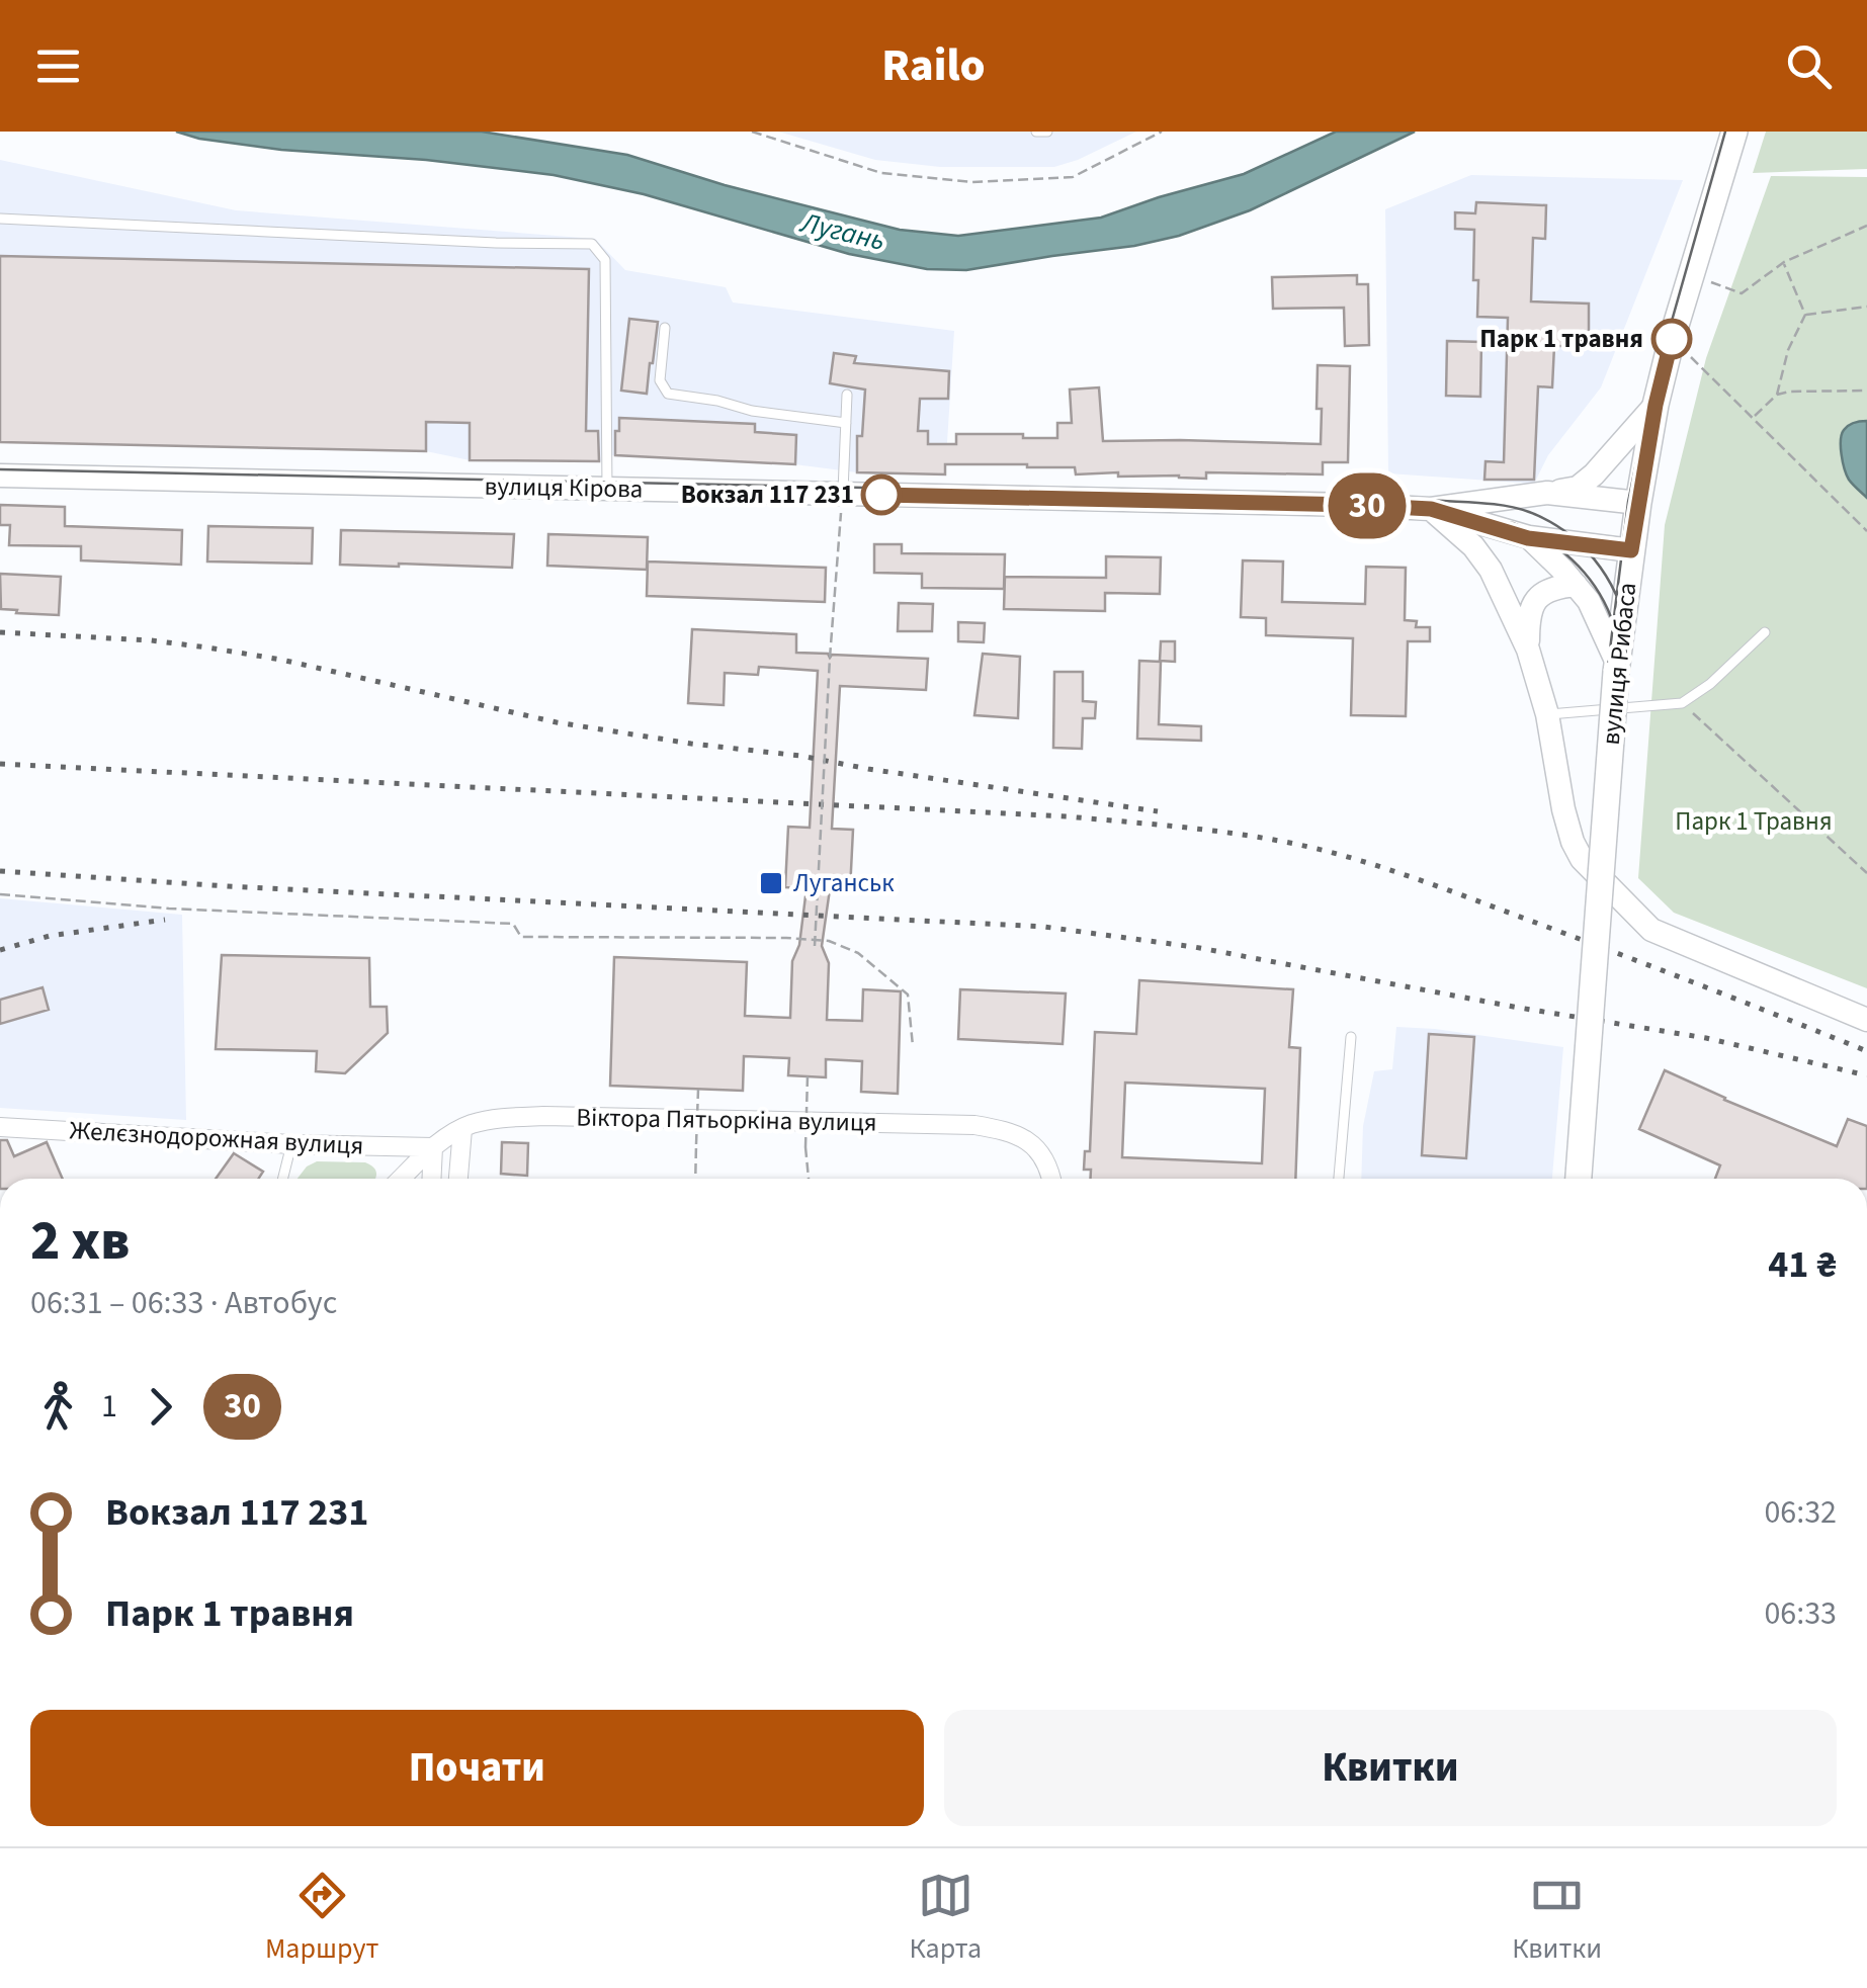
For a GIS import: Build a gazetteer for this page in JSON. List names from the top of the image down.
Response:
{
  "streets": {
    "main road": ["вулиця Рибаса"],
    "street": ["вулиця Кірова", "Віктора Пятьоркіна вулиця", "Желєзнодорожная вулиця"]
  },
  "crossings": [
    ["вулиця Кірова", "вулиця Рибаса"],
    ["Віктора Пятьоркіна вулиця", "Желєзнодорожная вулиця"]
  ],
  "water": ["Лугань"],
  "parks": ["Парк 1 Травня"],
  "places": {
    "other": ["Парк 1 травня", "Вокзал 117 231"],
    "transit": ["Луганськ"]
  },
  "lines": ["bus line 30"],
  "page": {
    "header": "Railo",
    "on_map": "30",
    "heading": ["2 хв", "06:31 – 06:33 · Автобус", "41 ₴"],
    "legs": ["1", "30"],
    "list": [
      {
        "name": "Вокзал 117 231",
        "value": "06:32"
      },
      {
        "name": "Парк 1 травня",
        "value": "06:33"
      }
    ],
    "buttons": ["Почати", "Квитки"],
    "tabs": ["Маршрут", "Карта", "Квитки"]
  }
}
